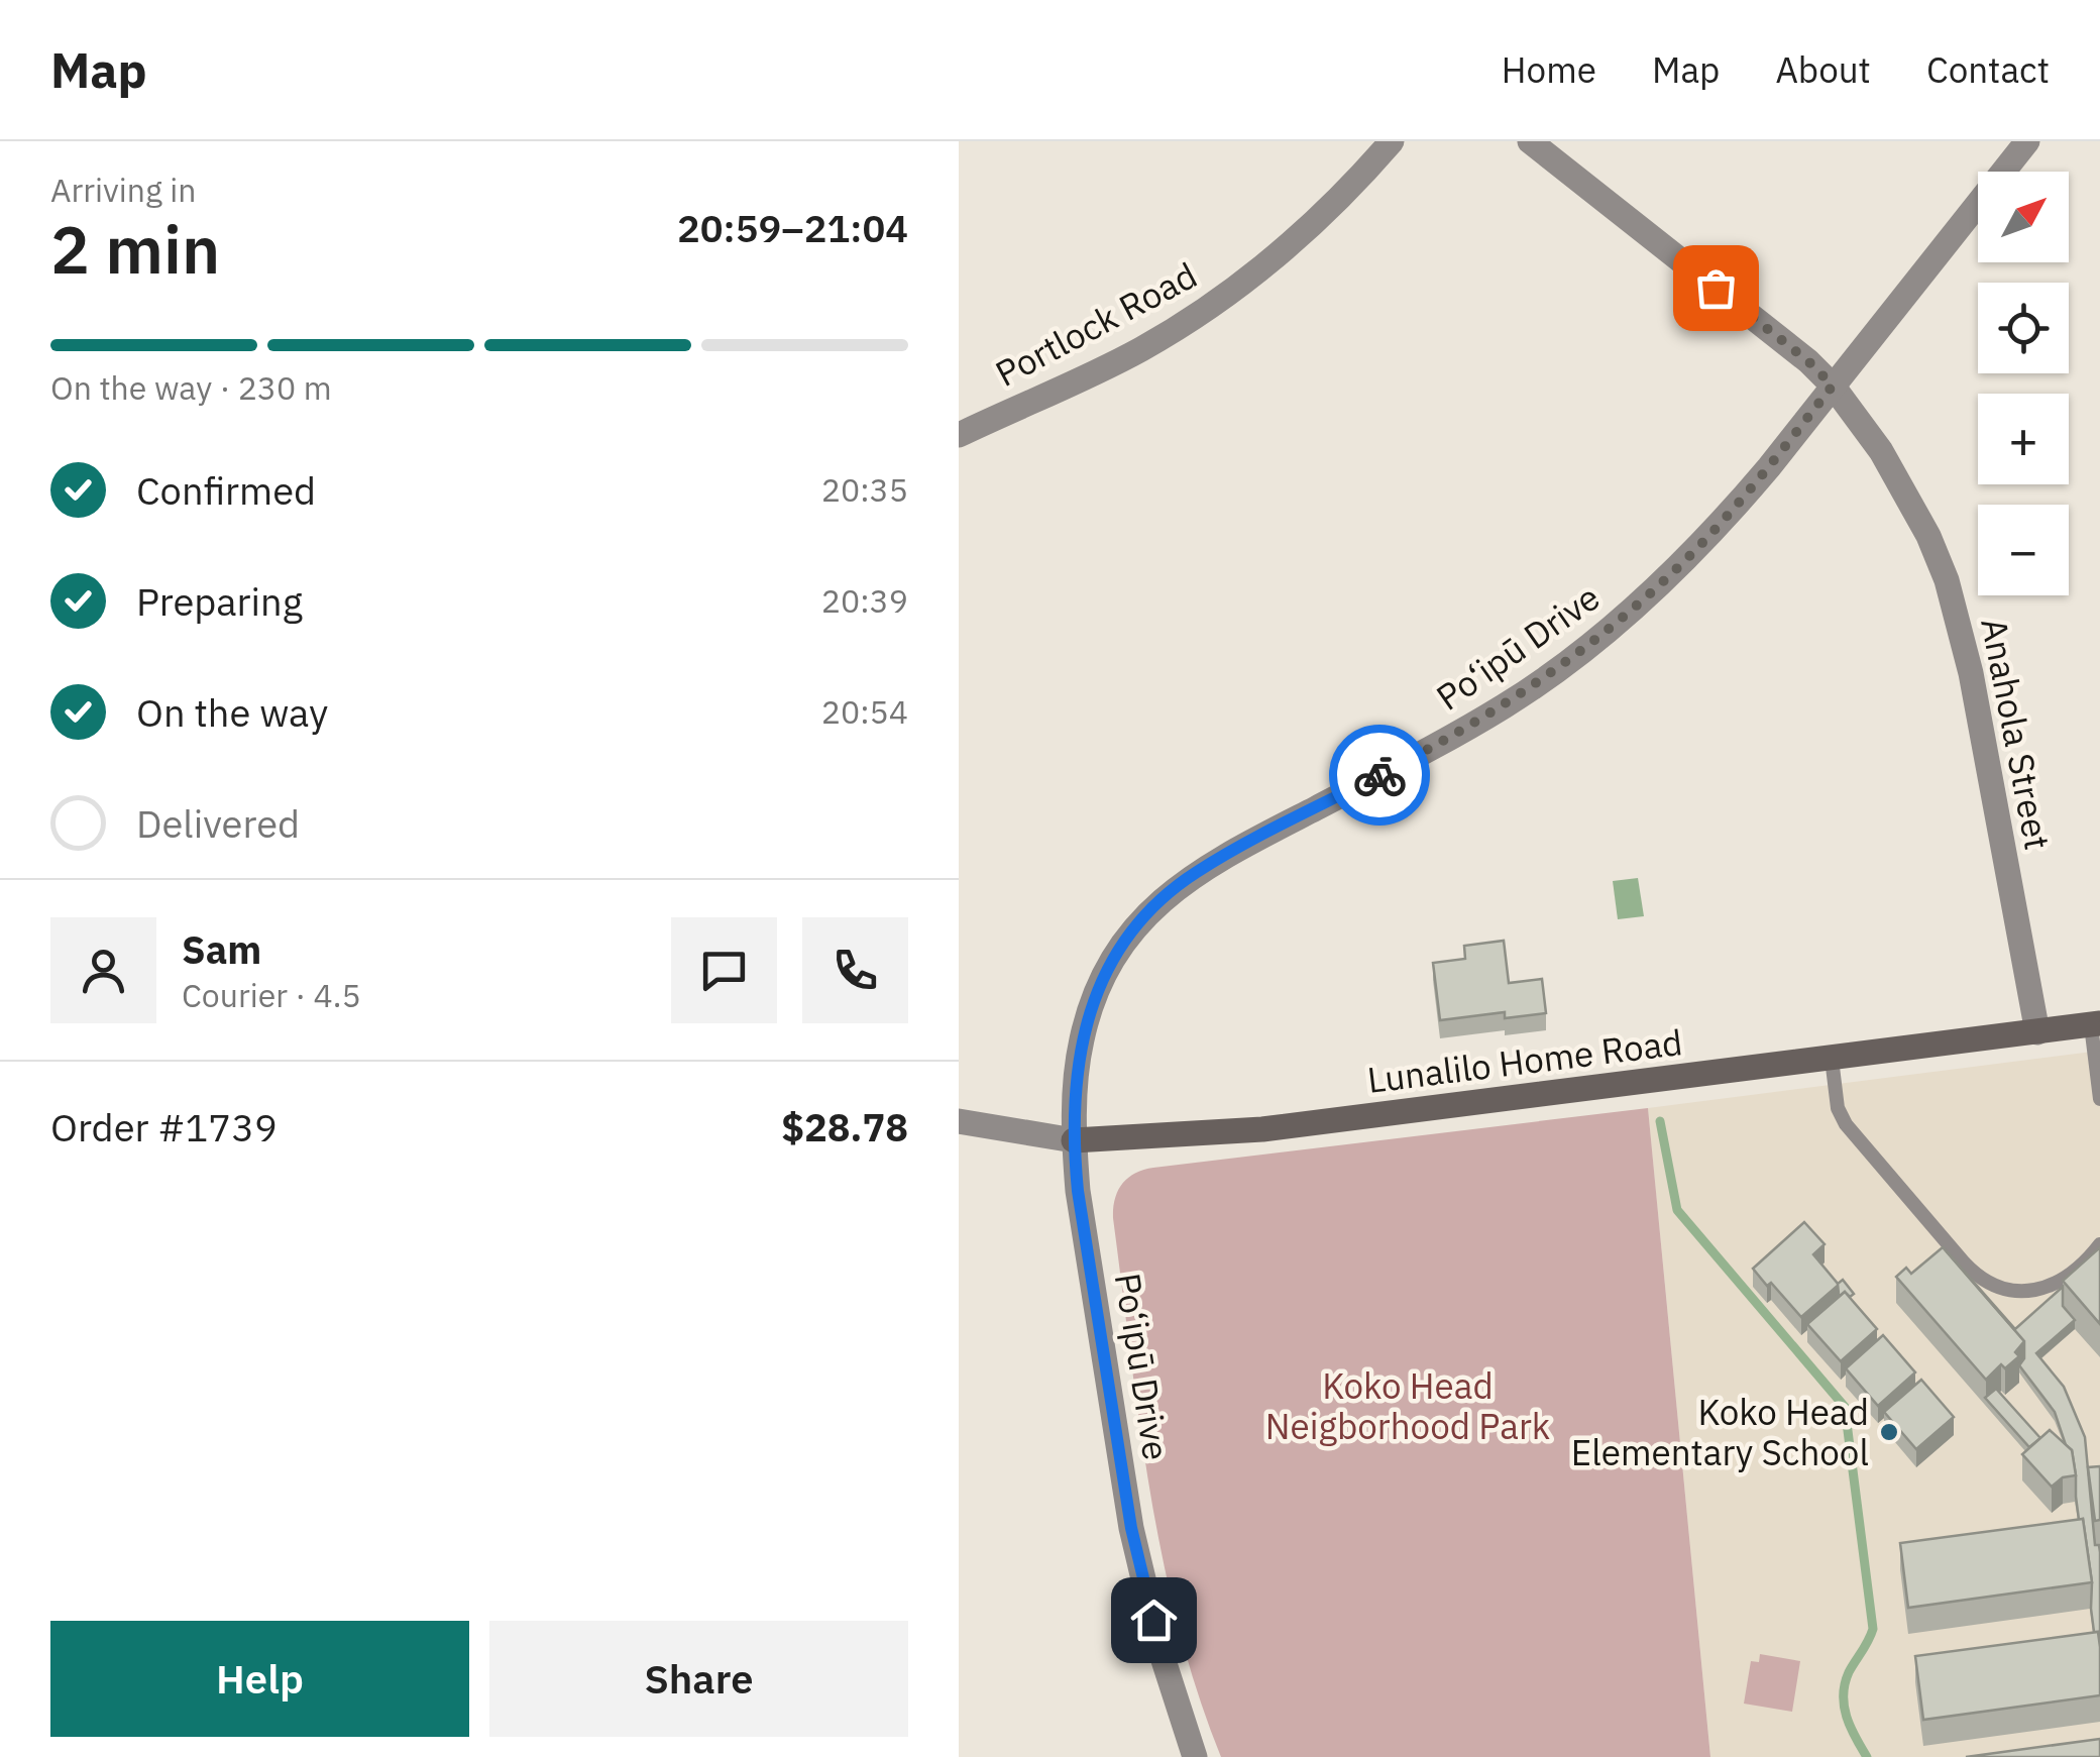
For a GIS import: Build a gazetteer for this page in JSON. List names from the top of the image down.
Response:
{
  "streets": {
    "street": [
      "Portlock Road",
      "Po‘ipū Drive",
      "Anahola Street",
      "Lunalilo Home Road"
    ]
  },
  "crossings": [
    ["Po‘ipū Drive", "Anahola Street"],
    ["Po‘ipū Drive", "Lunalilo Home Road"],
    ["Anahola Street", "Lunalilo Home Road"]
  ],
  "parks": ["Koko Head Neigborhood Park"],
  "places": ["Koko Head Elementary School"],
  "north": "top right",
  "page": {
    "header": "Map",
    "nav": [
      "Home",
      "Map",
      "About",
      "Contact"
    ],
    "heading": ["2 min", "Arriving in", "20:59–21:04"],
    "panel": [
      "Sam",
      "Courier · 4.5",
      "Order #1739",
      "$28.78"
    ],
    "map_buttons": ["+", "−"],
    "bar": "On the way · 230 m",
    "list": [
      ["Confirmed", "20:35"],
      ["Preparing", "20:39"],
      ["On the way", "20:54"],
      "Delivered"
    ],
    "buttons": ["Help", "Share"]
  }
}
